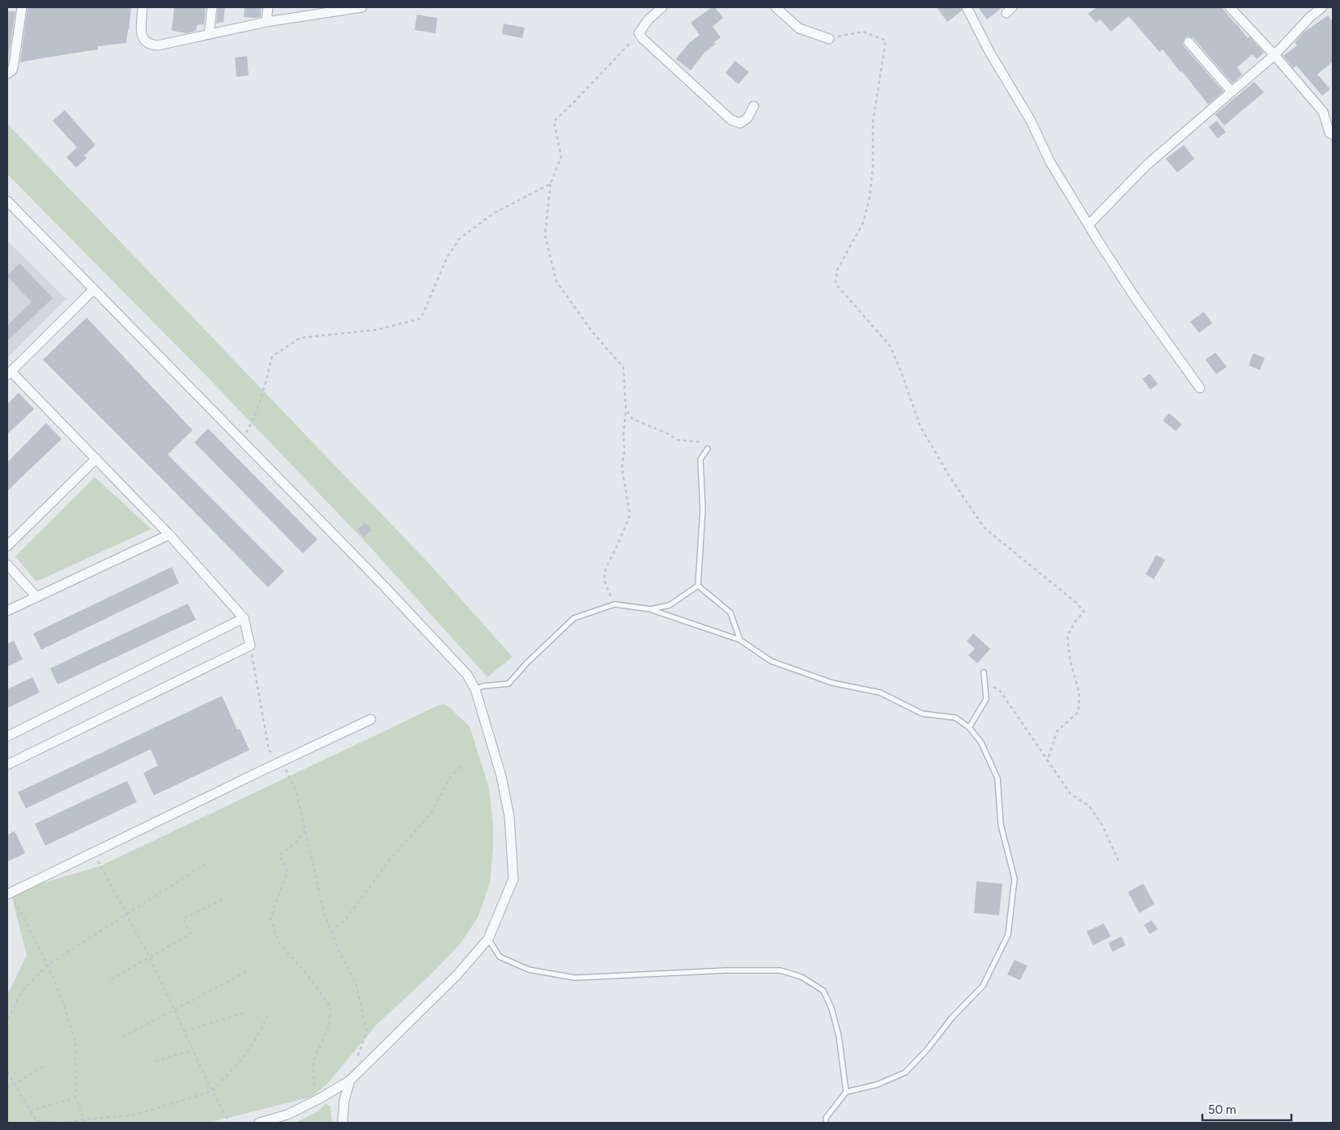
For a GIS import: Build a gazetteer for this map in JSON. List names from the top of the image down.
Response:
{
  "scale_bar": "50 m"
}
